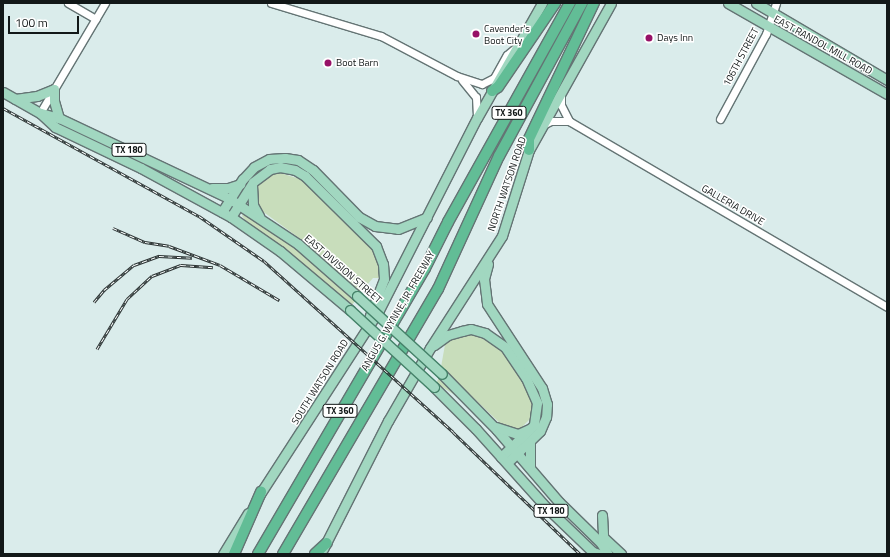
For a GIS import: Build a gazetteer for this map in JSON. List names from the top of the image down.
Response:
{
  "streets": {
    "highway": ["TX 360", "ANGUS G. WYNNE, JR. FREEWAY"],
    "main road": [
      "EAST RANDOL MILL ROAD",
      "TX 180",
      "NORTH WATSON ROAD",
      "EAST DIVISION STREET",
      "SOUTH WATSON ROAD"
    ],
    "street": ["106TH STREET", "GALLERIA DRIVE"]
  },
  "crossings": [
    ["EAST RANDOL MILL ROAD", "106TH STREET"]
  ],
  "places": ["Cavender's Boot City", "Days Inn", "Boot Barn"],
  "scale_bar": "100 m"
}
